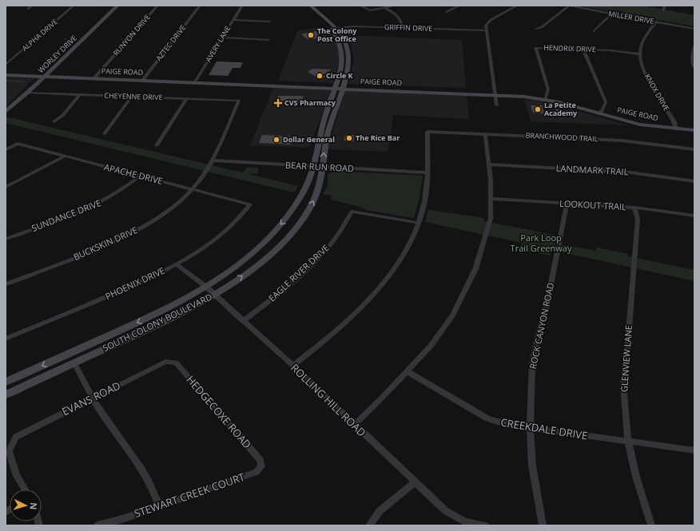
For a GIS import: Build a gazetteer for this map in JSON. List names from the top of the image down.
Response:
{
  "streets": {
    "main road": ["WORLEY DRIVE", "PAIGE ROAD", "SOUTH COLONY BOULEVARD"],
    "street": [
      "MILLER DRIVE",
      "GRIFFIN DRIVE",
      "ALPHA DRIVE",
      "RUNYON DRIVE",
      "AZTEC DRIVE",
      "AVERY LANE",
      "HENDRIX DRIVE",
      "KNOX DRIVE",
      "CHEYENNE DRIVE",
      "BRANCHWOOD TRAIL",
      "BEAR RUN ROAD",
      "LANDMARK TRAIL",
      "APACHE DRIVE",
      "LOOKOUT TRAIL",
      "SUNDANCE DRIVE",
      "BUCKSKIN DRIVE",
      "EAGLE RIVER DRIVE",
      "PHOENIX DRIVE",
      "ROCK CANYON ROAD",
      "GLENVIEW LANE",
      "EVANS ROAD",
      "ROLLING HILL ROAD",
      "HEDGECOXE ROAD",
      "CREEKDALE DRIVE",
      "STEWART CREEK COURT"
    ]
  },
  "crossings": [
    ["GRIFFIN DRIVE", "SOUTH COLONY BOULEVARD"],
    ["RUNYON DRIVE", "PAIGE ROAD"],
    ["AZTEC DRIVE", "PAIGE ROAD"],
    ["AVERY LANE", "PAIGE ROAD"],
    ["HENDRIX DRIVE", "PAIGE ROAD"],
    ["HENDRIX DRIVE", "KNOX DRIVE"],
    ["WORLEY DRIVE", "PAIGE ROAD"],
    ["WORLEY DRIVE", "CHEYENNE DRIVE"],
    ["PAIGE ROAD", "KNOX DRIVE"],
    ["PAIGE ROAD", "SOUTH COLONY BOULEVARD"],
    ["CHEYENNE DRIVE", "BUCKSKIN DRIVE"],
    ["BRANCHWOOD TRAIL", "BEAR RUN ROAD"],
    ["BEAR RUN ROAD", "BUCKSKIN DRIVE"],
    ["BEAR RUN ROAD", "SOUTH COLONY BOULEVARD"],
    ["APACHE DRIVE", "SUNDANCE DRIVE"],
    ["APACHE DRIVE", "BUCKSKIN DRIVE"],
    ["APACHE DRIVE", "PHOENIX DRIVE"],
    ["LOOKOUT TRAIL", "ROCK CANYON ROAD"],
    ["LOOKOUT TRAIL", "GLENVIEW LANE"],
    ["EAGLE RIVER DRIVE", "ROLLING HILL ROAD"],
    ["PHOENIX DRIVE", "ROLLING HILL ROAD"],
    ["SOUTH COLONY BOULEVARD", "ROLLING HILL ROAD"],
    ["ROCK CANYON ROAD", "CREEKDALE DRIVE"],
    ["GLENVIEW LANE", "CREEKDALE DRIVE"],
    ["EVANS ROAD", "HEDGECOXE ROAD"],
    ["HEDGECOXE ROAD", "STEWART CREEK COURT"]
  ],
  "parks": ["Park Loop Trail Greenway"],
  "places": {
    "other": [
      "The Colony Post Office",
      "Circle K",
      "La Petite Academy",
      "The Rice Bar",
      "Dollar General"
    ],
    "health": ["CVS Pharmacy"]
  },
  "north": "right"
}
